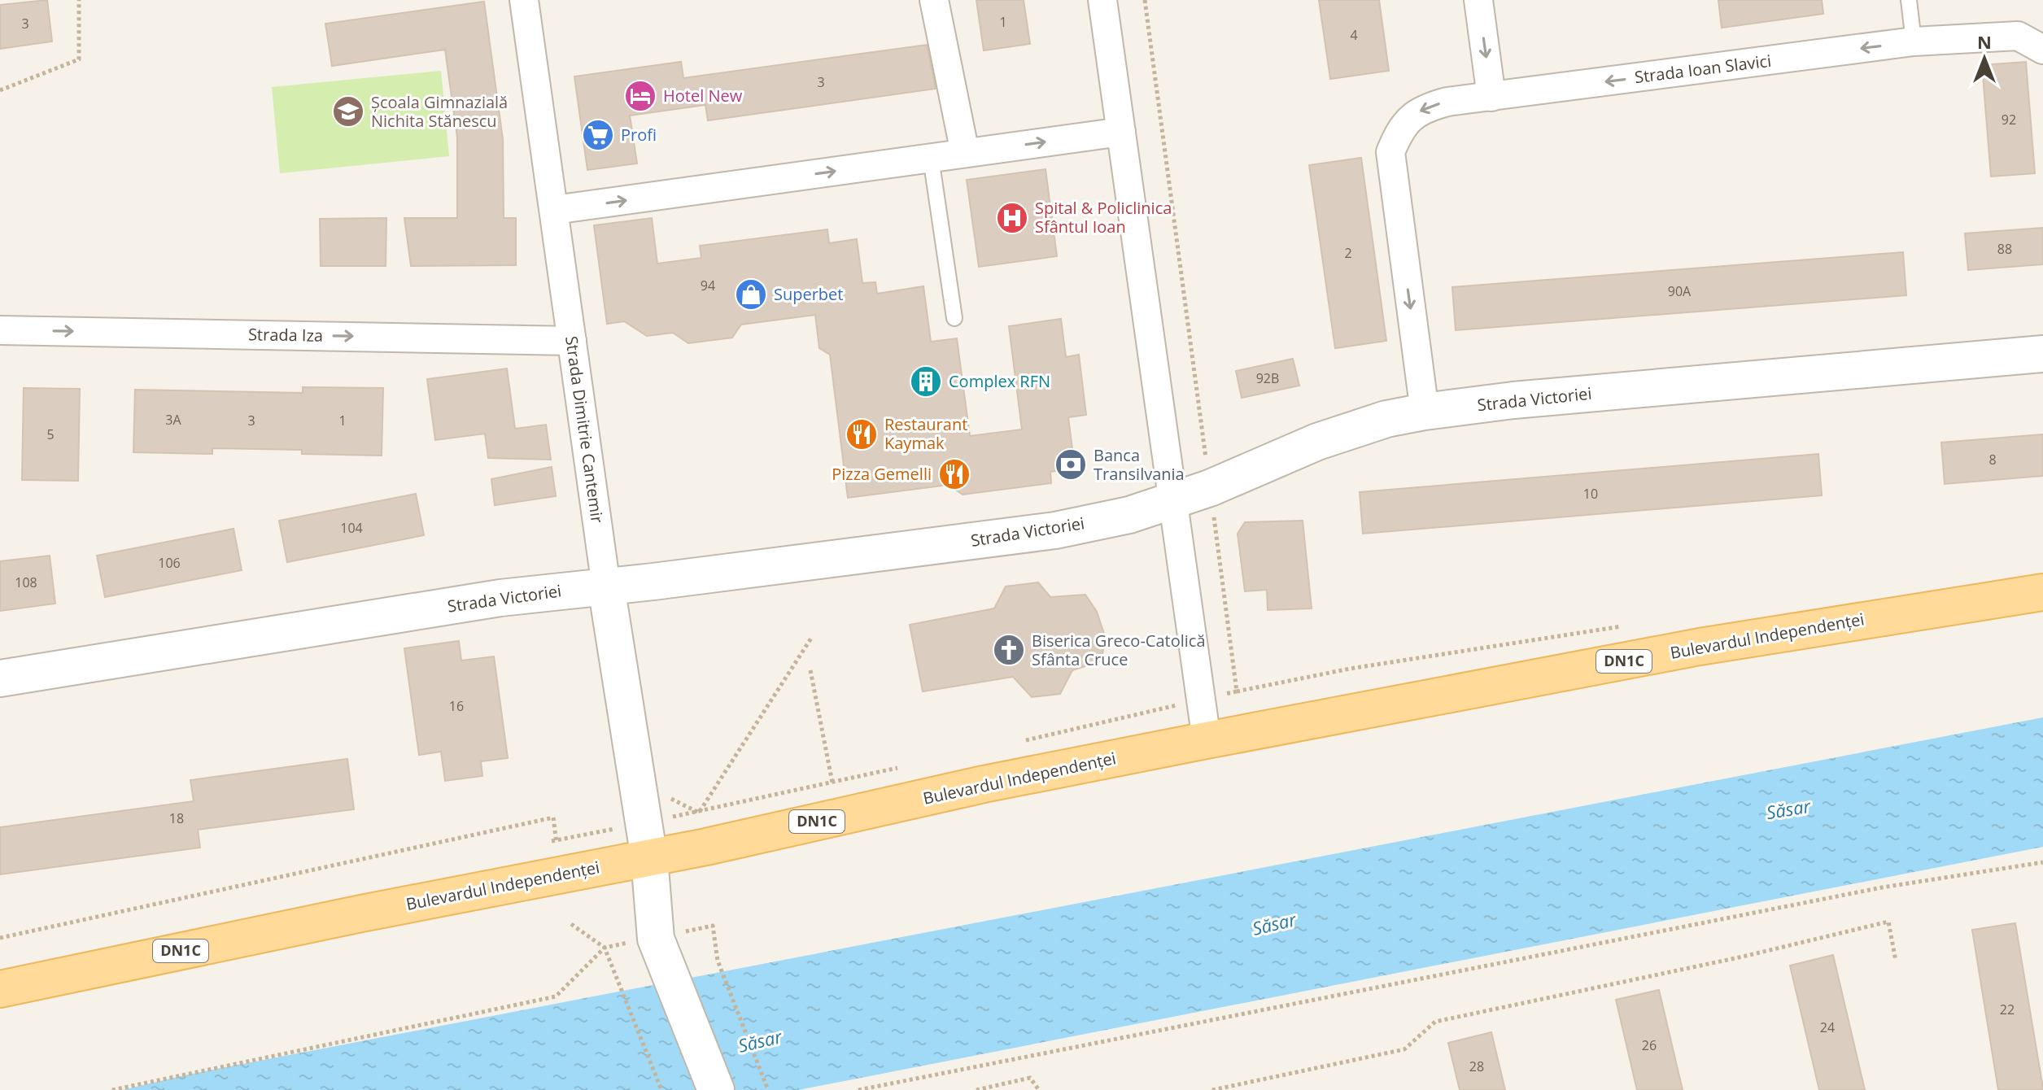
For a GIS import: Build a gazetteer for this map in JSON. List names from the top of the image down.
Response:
{
  "streets": {
    "main road": ["Bulevardul Independenței", "DN1C"],
    "street": [
      "Strada Ioan Slavici",
      "Strada Iza",
      "Strada Victoriei",
      "Strada Dimitrie Cantemir"
    ]
  },
  "crossings": [
    ["Strada Ioan Slavici", "Strada Victoriei"],
    ["Strada Iza", "Strada Dimitrie Cantemir"],
    ["Strada Victoriei", "Strada Dimitrie Cantemir"],
    ["Strada Dimitrie Cantemir", "Bulevardul Independenței"]
  ],
  "one_way": ["Strada Iza"],
  "water": ["Săsar"],
  "places": {
    "hotel": ["Hotel New"],
    "school or university": ["Școala Gimnazială Nichita Stănescu"],
    "supermarket": ["Profi"],
    "hospital": ["Spital & Policlinica Sfântul Ioan"],
    "shop": ["Superbet"],
    "building": ["Complex RFN"],
    "restaurant": ["Restaurant Kaymak", "Pizza Gemelli"],
    "bank": ["Banca Transilvania"],
    "church": ["Biserica Greco-Catolică Sfânta Cruce"]
  },
  "house_numbers": [
    "1",
    "3",
    "4",
    "3",
    "92",
    "88",
    "2",
    "94",
    "90A",
    "92B",
    "3A",
    "3",
    "1",
    "5",
    "8",
    "10",
    "104",
    "106",
    "108",
    "16",
    "18",
    "22",
    "24",
    "26",
    "28"
  ],
  "north": "top"
}
